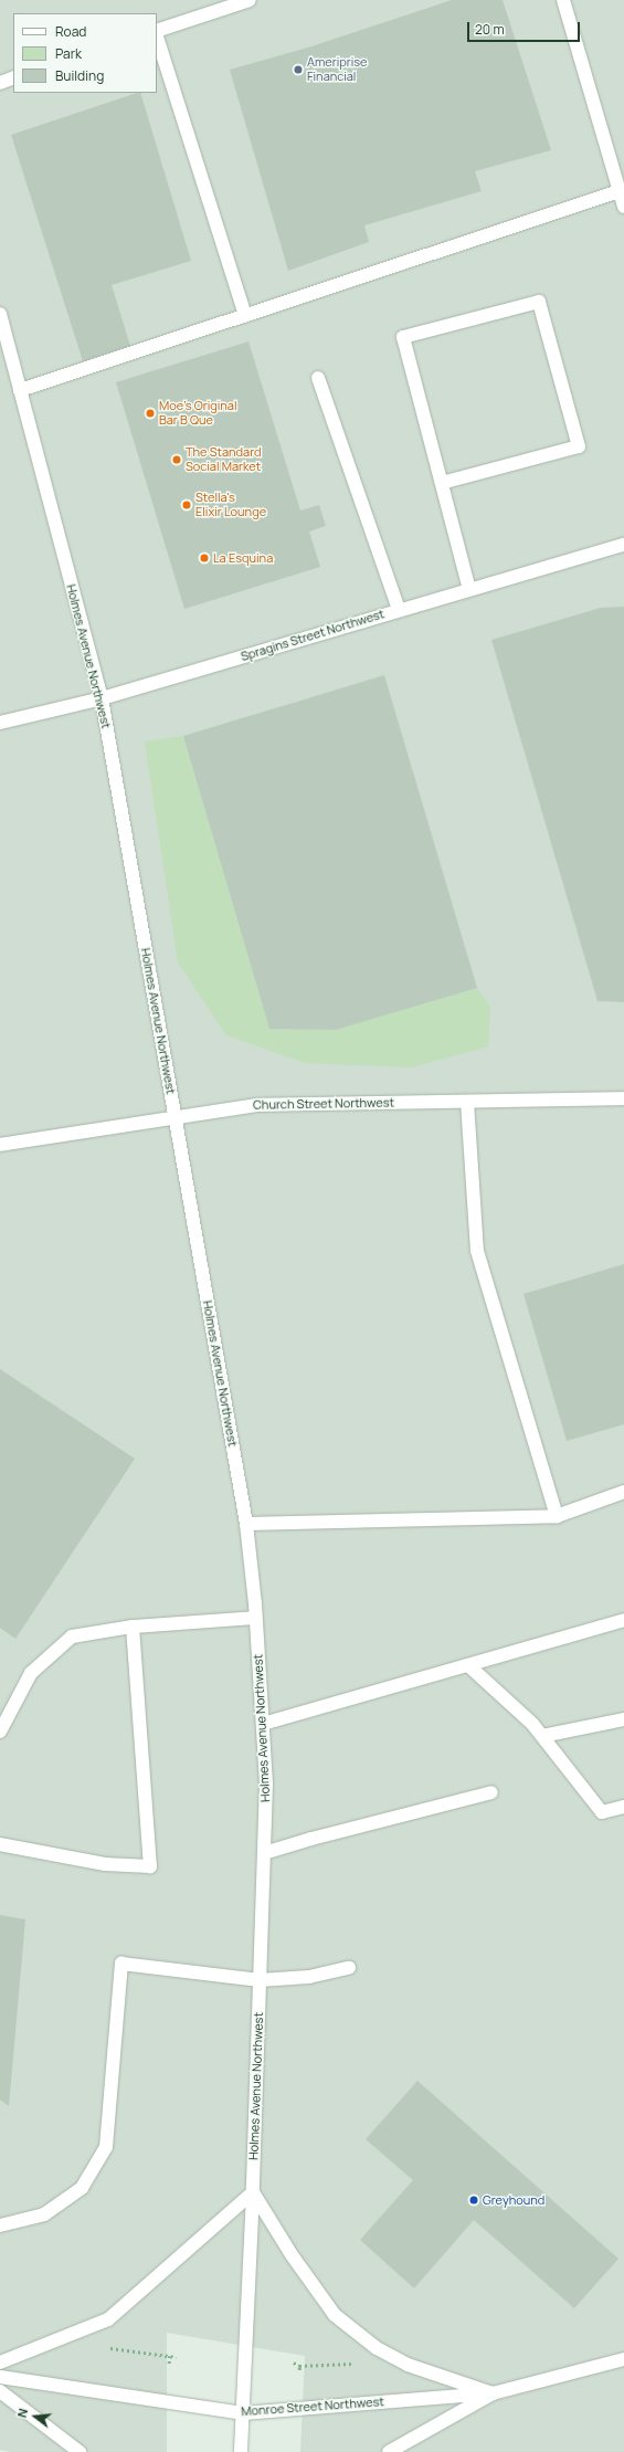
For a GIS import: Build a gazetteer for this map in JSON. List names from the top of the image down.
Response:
{
  "streets": {
    "main road": [
      "Spragins Street Northwest",
      "Holmes Avenue Northwest",
      "Church Street Northwest",
      "Monroe Street Northwest"
    ]
  },
  "crossings": [
    ["Spragins Street Northwest", "Holmes Avenue Northwest"],
    ["Holmes Avenue Northwest", "Church Street Northwest"],
    ["Holmes Avenue Northwest", "Monroe Street Northwest"]
  ],
  "places": [
    "Ameriprise Financial",
    "Moe's Original Bar B Que",
    "The Standard Social Market",
    "Stella's Elixir Lounge",
    "La Esquina",
    "Greyhound"
  ],
  "legend": ["Road", "Park", "Building"],
  "scale_bar": "20 m",
  "north": "left"
}
